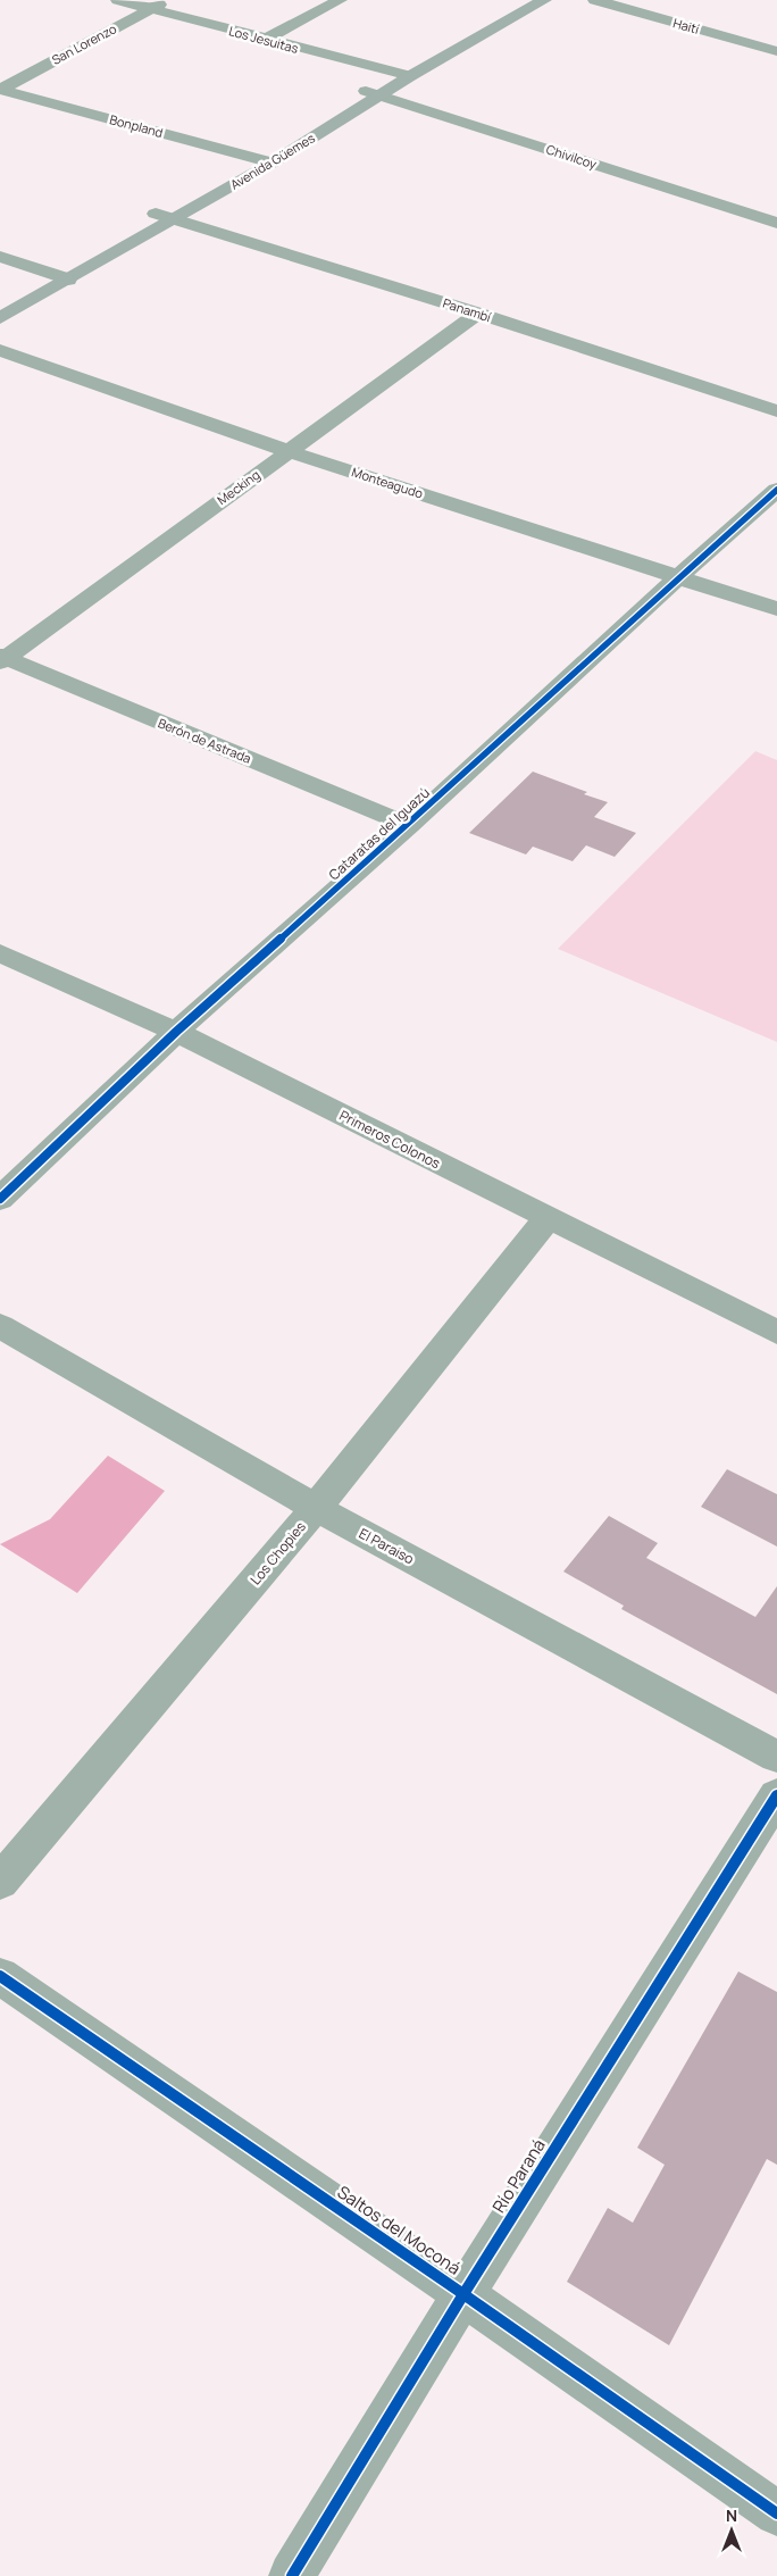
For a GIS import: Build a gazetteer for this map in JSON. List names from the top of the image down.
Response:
{
  "streets": {
    "main road": ["Avenida Güemes"],
    "street": [
      "Haití",
      "Los Jesuitas",
      "San Lorenzo",
      "Bonpland",
      "Chivilcoy",
      "Panambí",
      "Monteagudo",
      "Mecking",
      "Berón de Astrada",
      "Cataratas del Iguazú",
      "Primeros Colonos",
      "El Paraiso",
      "Los Chopies",
      "Río Paraná",
      "Saltos del Moconá"
    ]
  },
  "crossings": [
    ["Los Jesuitas", "San Lorenzo"],
    ["Los Jesuitas", "Avenida Güemes"],
    ["San Lorenzo", "Bonpland"],
    ["Bonpland", "Avenida Güemes"],
    ["Chivilcoy", "Avenida Güemes"],
    ["Avenida Güemes", "Panambí"],
    ["Panambí", "Mecking"],
    ["Monteagudo", "Mecking"],
    ["Monteagudo", "Cataratas del Iguazú"],
    ["Mecking", "Berón de Astrada"],
    ["Berón de Astrada", "Cataratas del Iguazú"],
    ["Cataratas del Iguazú", "Primeros Colonos"],
    ["Primeros Colonos", "Los Chopies"],
    ["El Paraiso", "Los Chopies"],
    ["Río Paraná", "Saltos del Moconá"]
  ],
  "north": "top"
}
